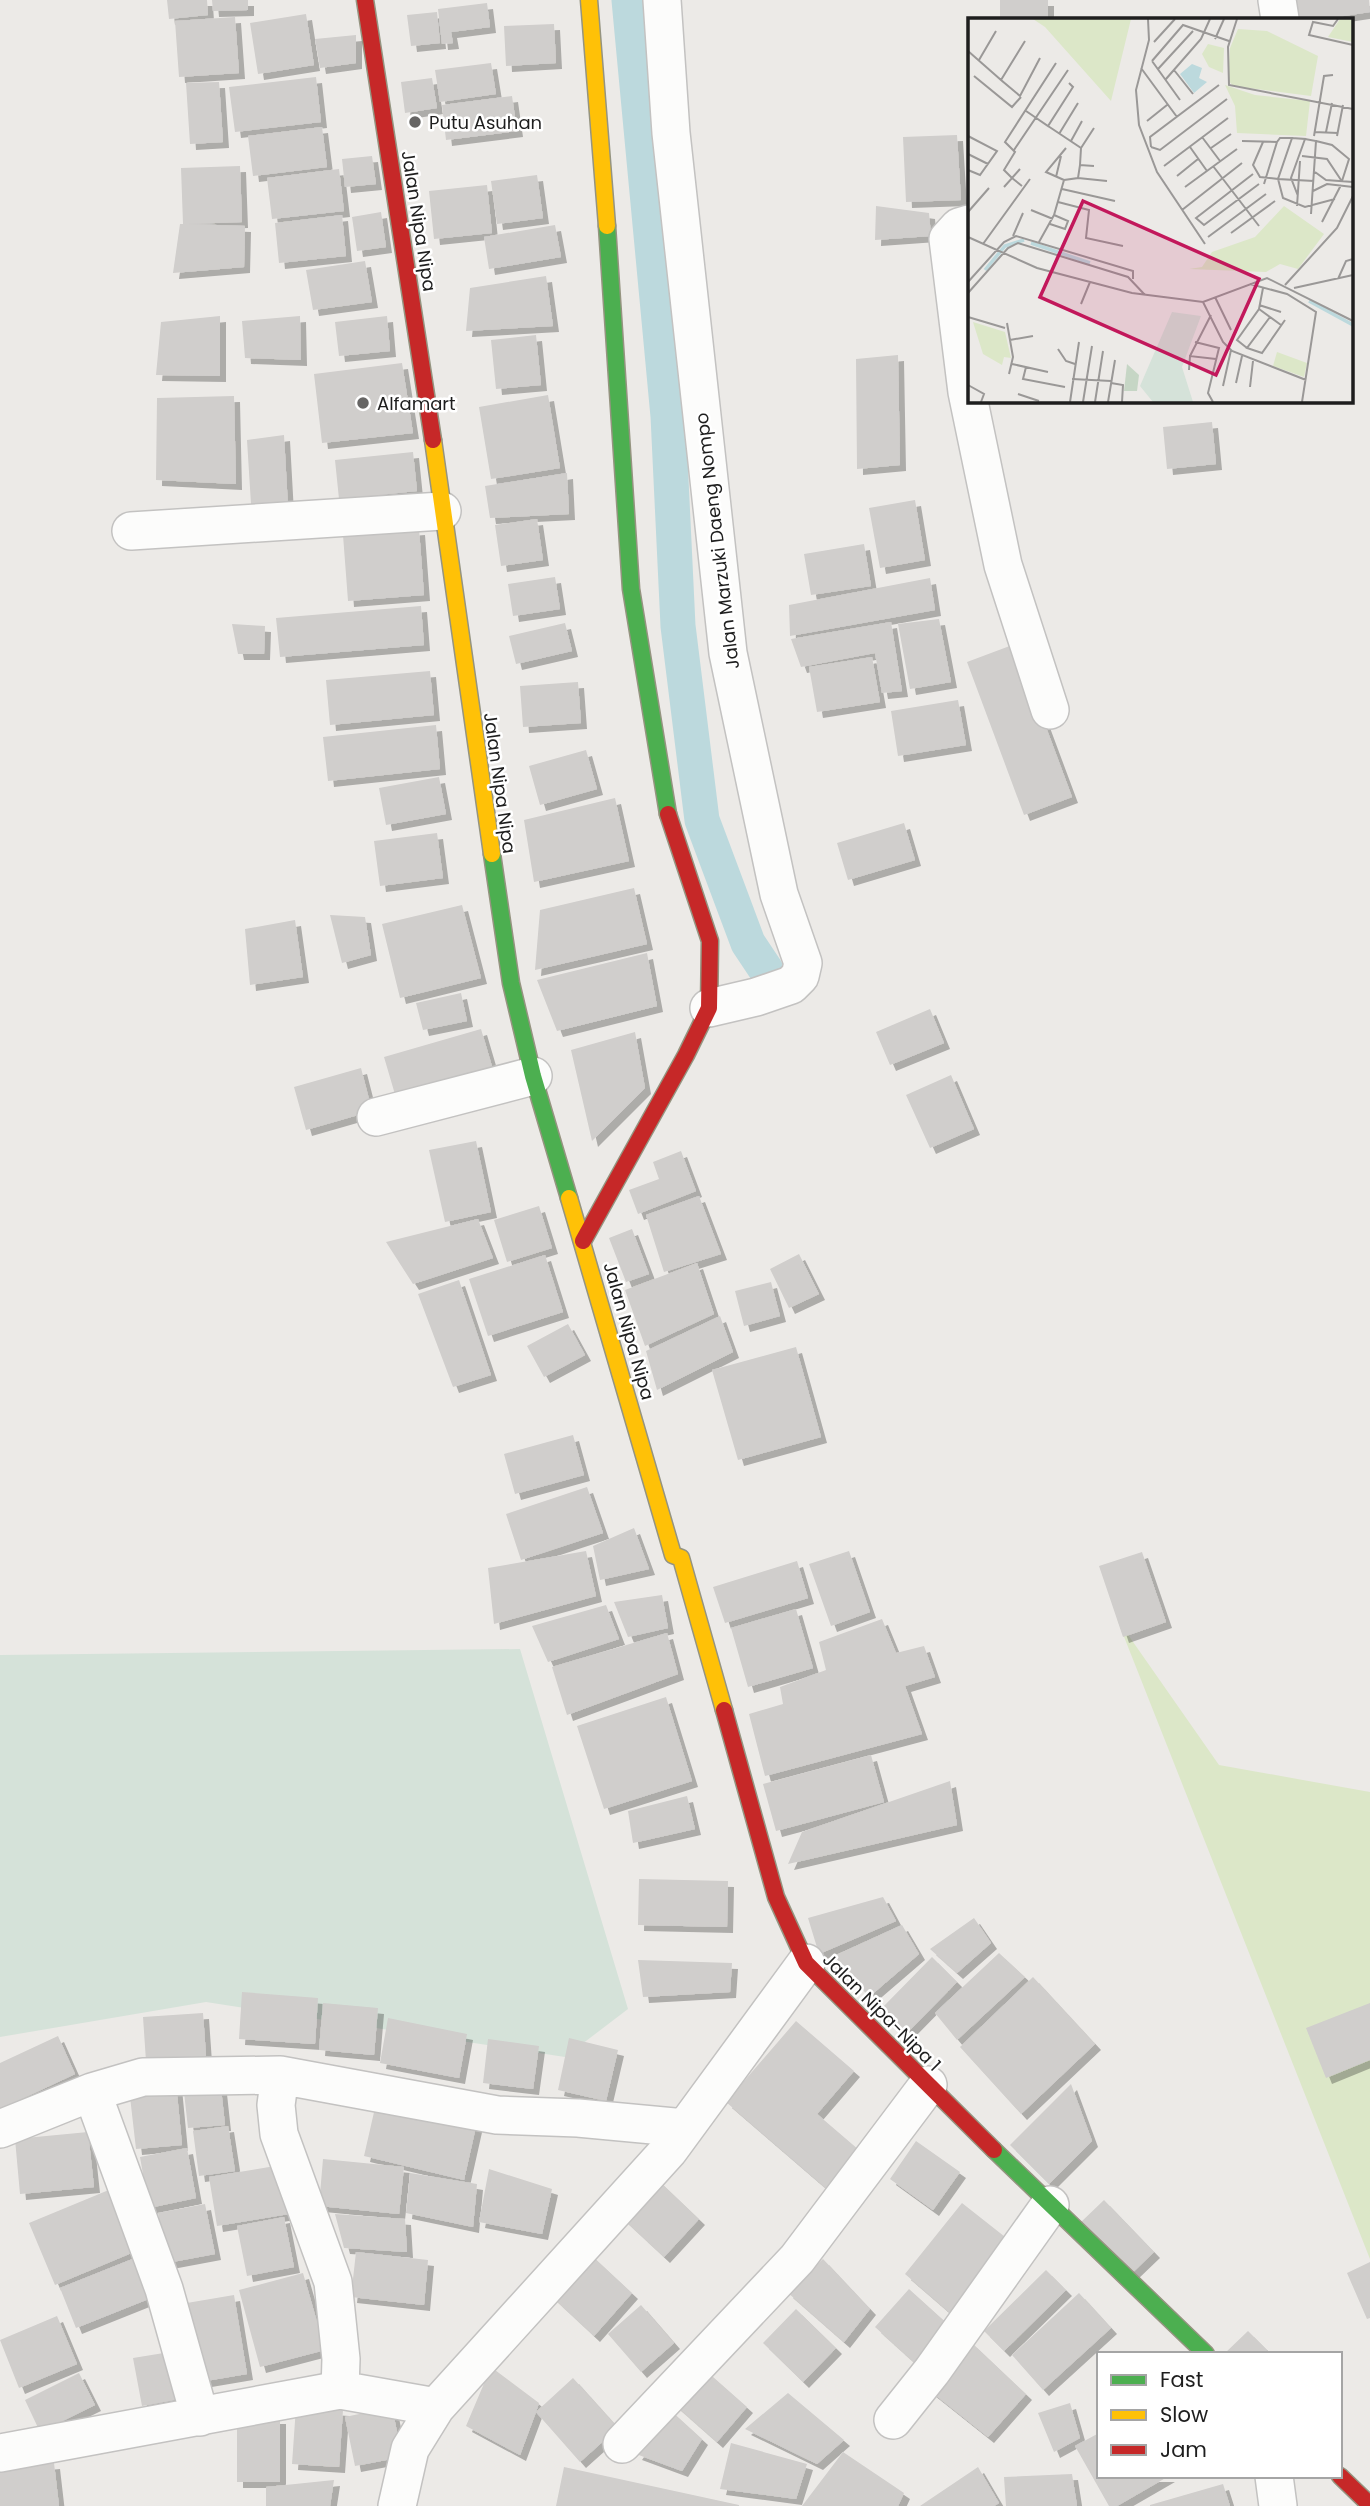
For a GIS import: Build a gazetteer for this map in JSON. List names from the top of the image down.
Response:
{
  "streets": {
    "street": ["Jalan Nipa Nipa", "Jalan Marzuki Daeng Nompo", "Jalan Nipa-Nipa 1"]
  },
  "crossings": [
    ["Jalan Nipa Nipa", "Jalan Nipa-Nipa 1"]
  ],
  "places": ["Putu Asuhan", "Alfamart"],
  "legend": ["Fast", "Slow", "Jam"]
}
